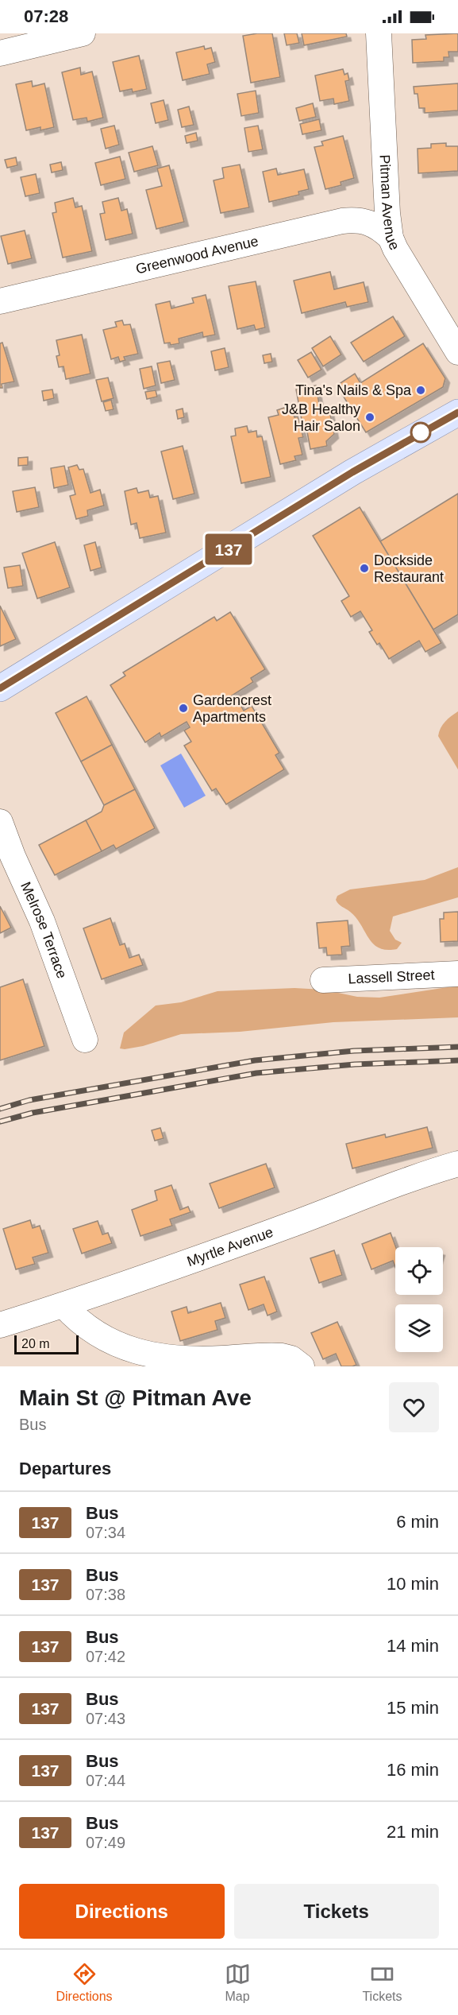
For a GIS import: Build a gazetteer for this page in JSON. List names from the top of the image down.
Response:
{
  "streets": {
    "street": [
      "Pitman Avenue",
      "Greenwood Avenue",
      "Melrose Terrace",
      "Lassell Street",
      "Myrtle Avenue"
    ]
  },
  "crossings": [
    ["Pitman Avenue", "Greenwood Avenue"]
  ],
  "places": [
    "Tina's Nails & Spa",
    "J&B Healthy Hair Salon",
    "Dockside Restaurant",
    "Gardencrest Apartments"
  ],
  "lines": ["bus line 137"],
  "scale_bar": "20 m",
  "page": {
    "status": "07:28",
    "on_map": "137",
    "scale": "20 m",
    "heading": [
      ["Main St @ Pitman Ave", "Bus"],
      "Departures"
    ],
    "list": [
      {
        "mark": "137",
        "name": "Bus",
        "note": "07:34",
        "value": "6 min"
      },
      {
        "mark": "137",
        "name": "Bus",
        "note": "07:38",
        "value": "10 min"
      },
      {
        "mark": "137",
        "name": "Bus",
        "note": "07:42",
        "value": "14 min"
      },
      {
        "mark": "137",
        "name": "Bus",
        "note": "07:43",
        "value": "15 min"
      },
      {
        "mark": "137",
        "name": "Bus",
        "note": "07:44",
        "value": "16 min"
      },
      {
        "mark": "137",
        "name": "Bus",
        "note": "07:49",
        "value": "21 min"
      }
    ],
    "buttons": ["Directions", "Tickets"],
    "tabs": ["Directions", "Map", "Tickets"]
  }
}
